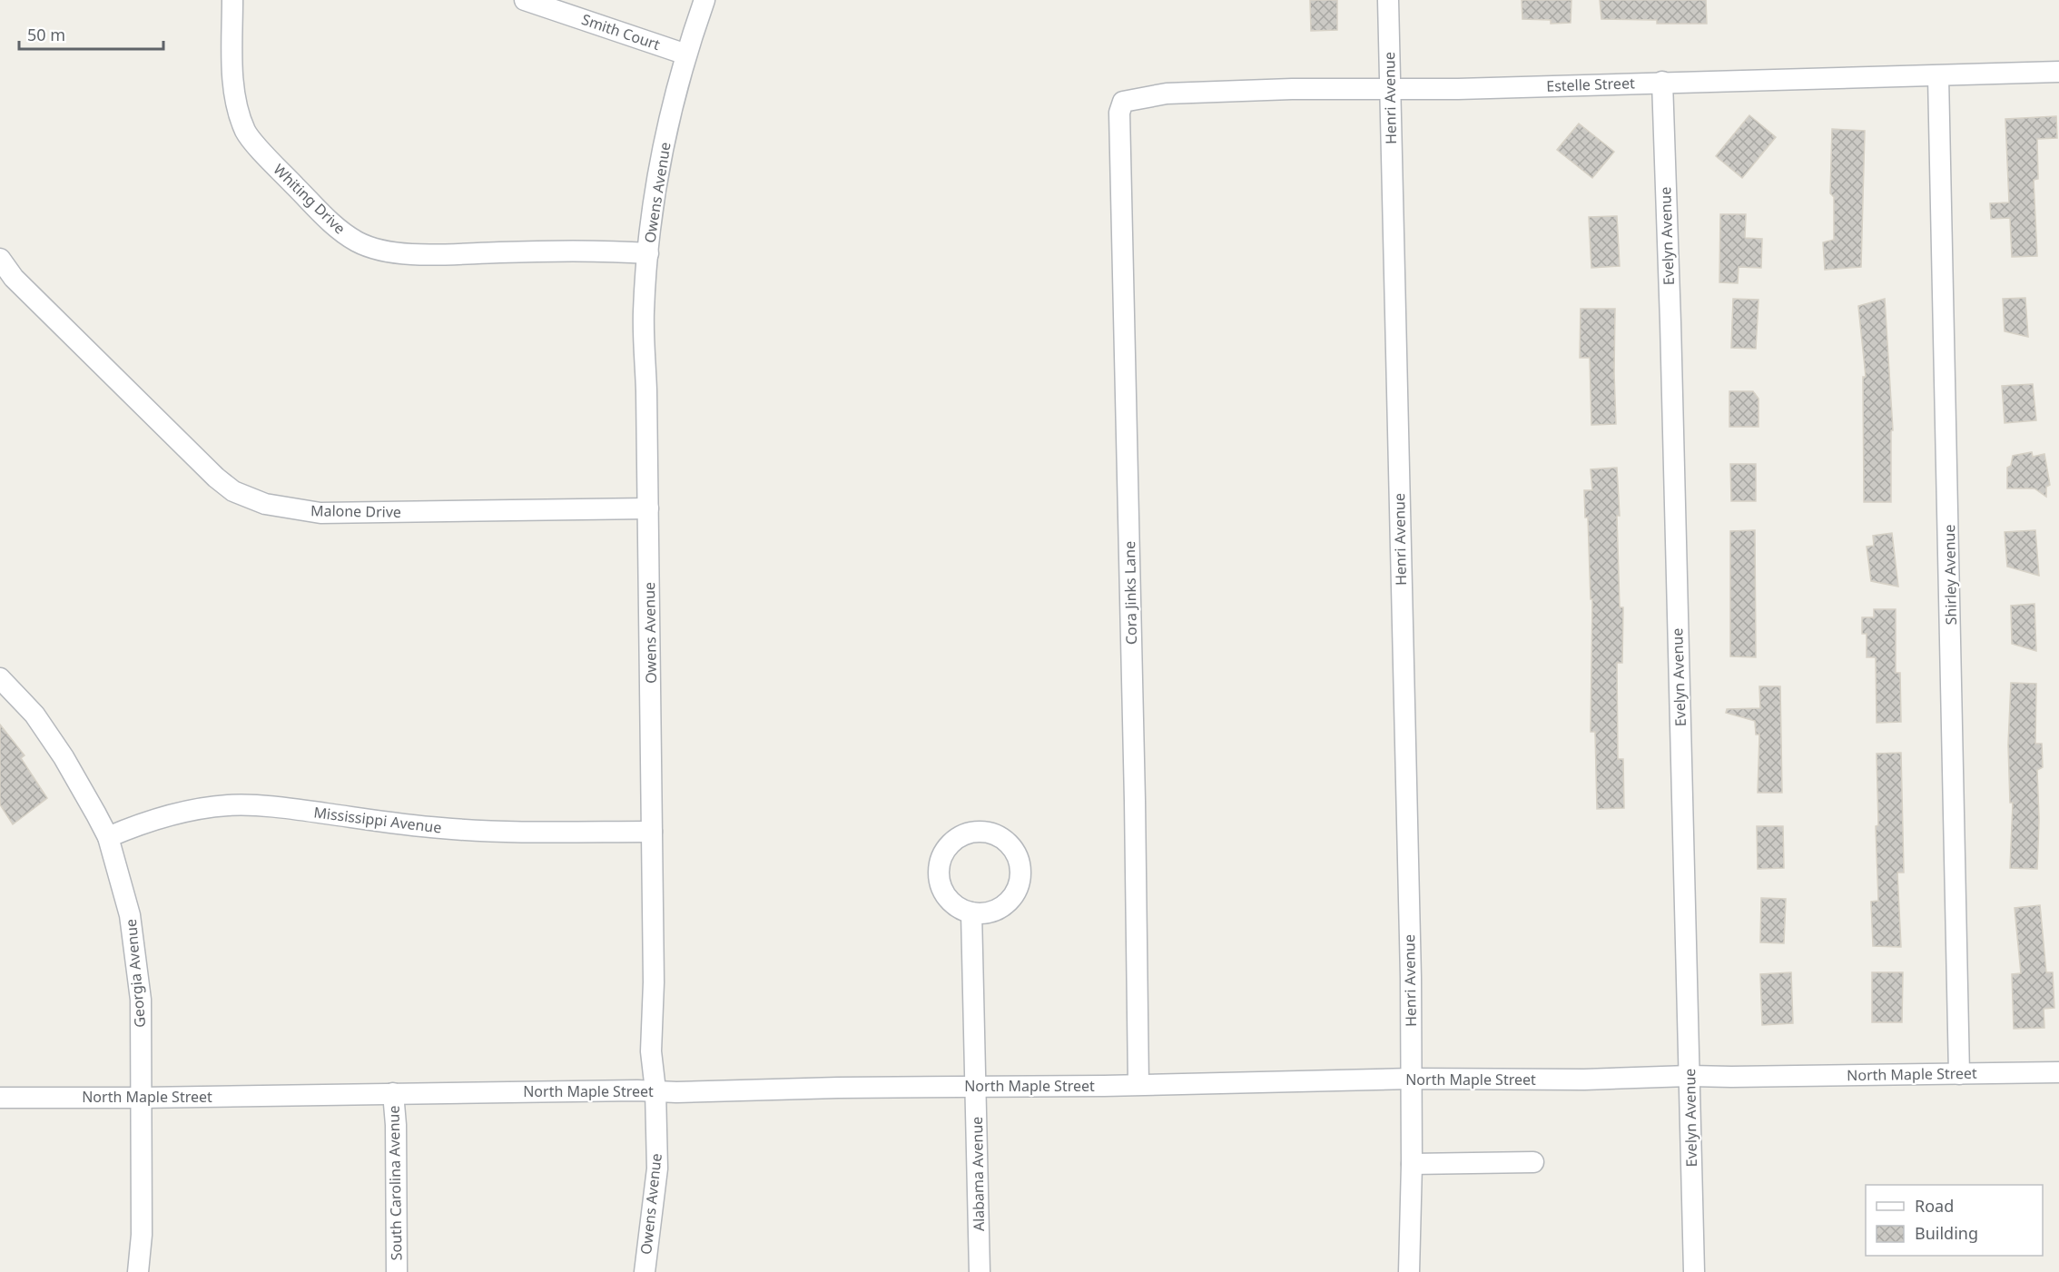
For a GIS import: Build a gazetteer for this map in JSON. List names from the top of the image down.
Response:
{
  "streets": {
    "street": [
      "Smith Court",
      "Estelle Street",
      "Henri Avenue",
      "Owens Avenue",
      "Whiting Drive",
      "Evelyn Avenue",
      "Malone Drive",
      "Shirley Avenue",
      "Cora Jinks Lane",
      "Mississippi Avenue",
      "Georgia Avenue",
      "North Maple Street",
      "Alabama Avenue",
      "South Carolina Avenue"
    ]
  },
  "crossings": [
    ["Smith Court", "Owens Avenue"],
    ["Estelle Street", "Henri Avenue"],
    ["Estelle Street", "Evelyn Avenue"],
    ["Estelle Street", "Shirley Avenue"],
    ["Estelle Street", "Cora Jinks Lane"],
    ["Henri Avenue", "North Maple Street"],
    ["Owens Avenue", "Whiting Drive"],
    ["Owens Avenue", "Malone Drive"],
    ["Owens Avenue", "Mississippi Avenue"],
    ["Owens Avenue", "North Maple Street"],
    ["Evelyn Avenue", "North Maple Street"],
    ["Shirley Avenue", "North Maple Street"],
    ["Cora Jinks Lane", "North Maple Street"],
    ["Mississippi Avenue", "Georgia Avenue"],
    ["Georgia Avenue", "North Maple Street"],
    ["North Maple Street", "Alabama Avenue"],
    ["North Maple Street", "South Carolina Avenue"]
  ],
  "legend": ["Road", "Building"],
  "scale_bar": "50 m"
}
